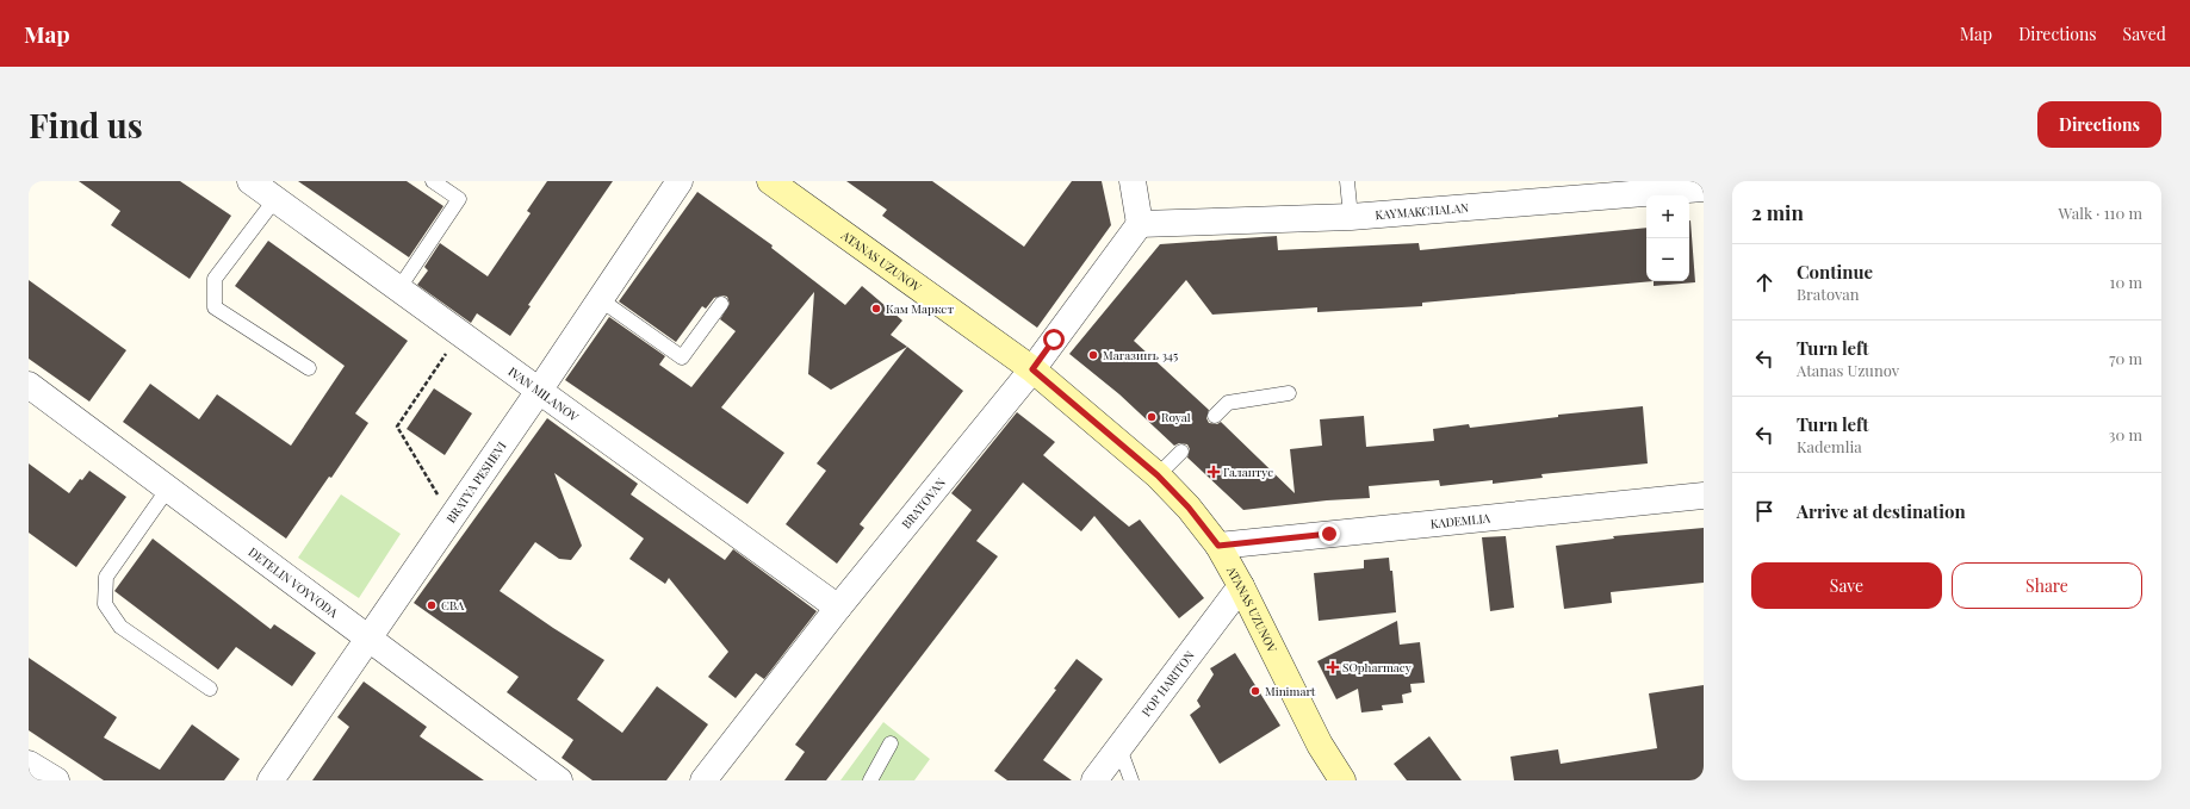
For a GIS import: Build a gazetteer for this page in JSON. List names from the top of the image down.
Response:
{
  "streets": {
    "street": [
      "KAYMAKCHALAN",
      "ATANAS UZUNOV",
      "IVAN MILANOV",
      "BRATYA PESHEVI",
      "BRATOVAN",
      "KADEMLIA",
      "DETELIN VOYVODA",
      "POP HARITON"
    ]
  },
  "crossings": [
    ["KAYMAKCHALAN", "BRATOVAN"],
    ["ATANAS UZUNOV", "BRATOVAN"],
    ["ATANAS UZUNOV", "KADEMLIA"],
    ["ATANAS UZUNOV", "POP HARITON"],
    ["IVAN MILANOV", "BRATYA PESHEVI"],
    ["IVAN MILANOV", "BRATOVAN"],
    ["BRATYA PESHEVI", "DETELIN VOYVODA"]
  ],
  "places": {
    "other": [
      "Кам Маркет",
      "Магазинъ 345",
      "Royal",
      "CBA",
      "Minimart"
    ],
    "health": ["Галантус", "SOpharmacy"]
  },
  "page": {
    "header": "Map",
    "nav": ["Map", "Directions", "Saved"],
    "buttons": [
      "Directions",
      ["Save", "Share"]
    ],
    "title": "Find us",
    "heading": ["2 min", "Walk · 110 m"],
    "map_buttons": ["+", "−"],
    "list": [
      ["Continue", "Bratovan", "10 m"],
      ["Turn left", "Atanas Uzunov", "70 m"],
      ["Turn left", "Kademlia", "30 m"],
      "Arrive at destination"
    ]
  }
}
